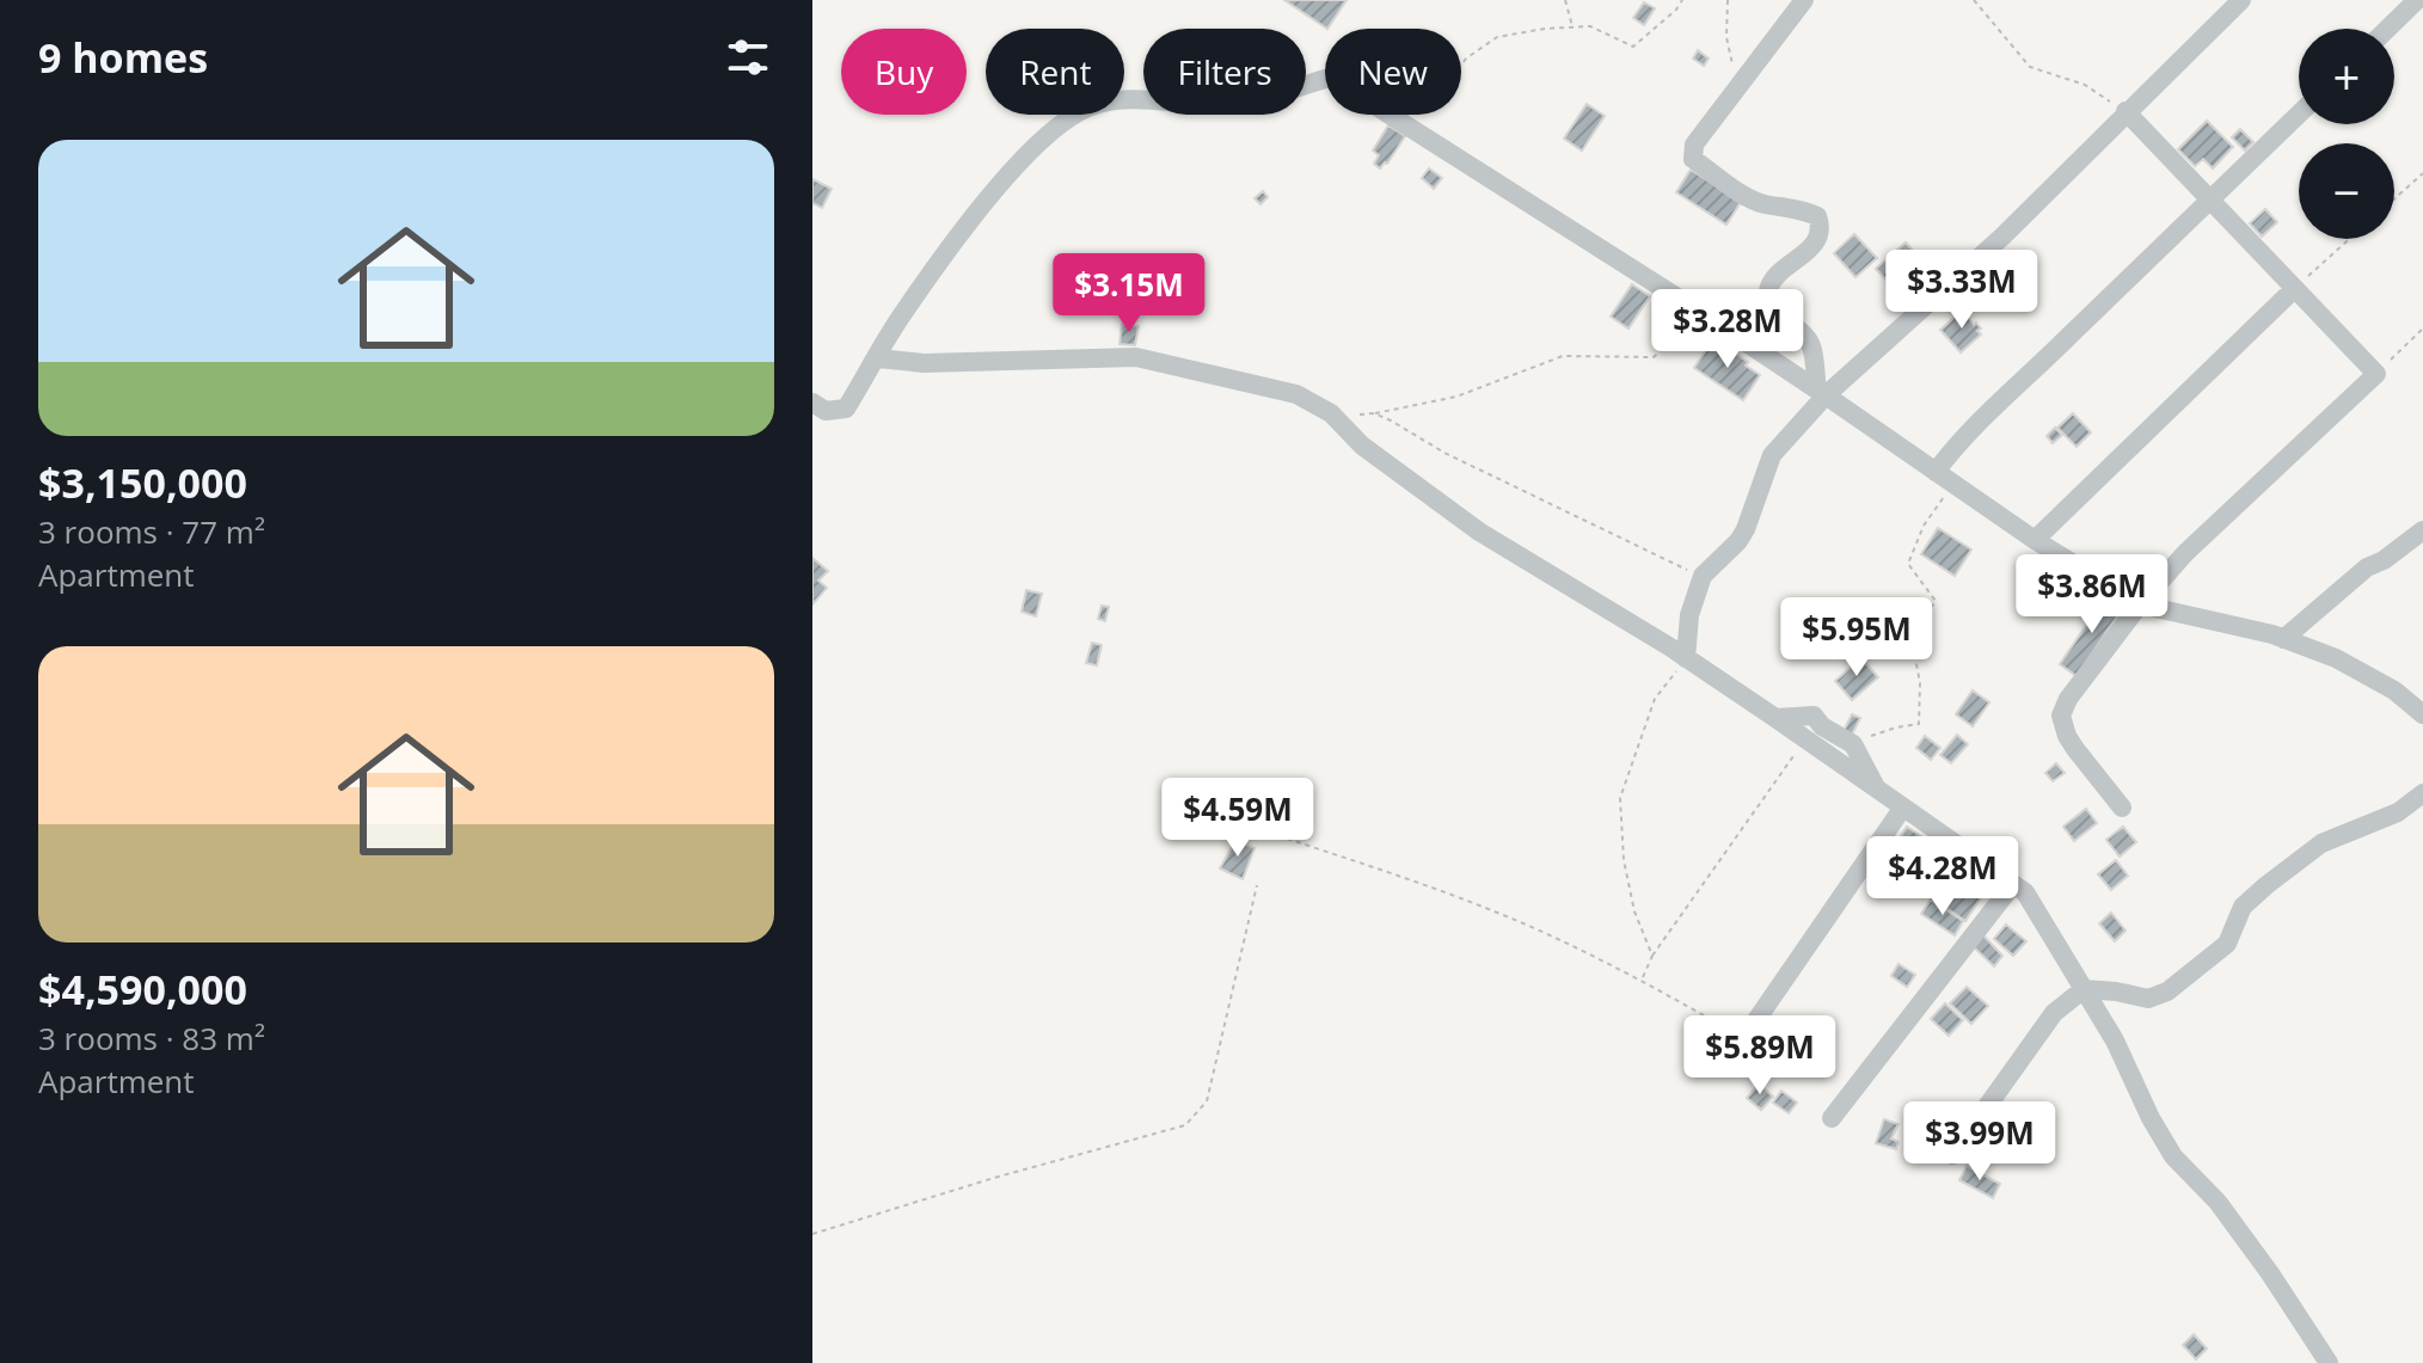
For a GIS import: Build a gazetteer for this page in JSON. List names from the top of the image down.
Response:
{
  "page": {
    "heading": "9 homes",
    "map_buttons": ["+", "−"],
    "chip": [
      "Buy",
      "Rent",
      "Filters",
      "New"
    ],
    "list": [
      {
        "name": "$3,150,000",
        "note": "3 rooms · 77 m² · Apartment"
      },
      {
        "name": "$4,590,000",
        "note": "3 rooms · 83 m² · Apartment"
      }
    ],
    "price": [
      "$3.33M",
      "$3.15M",
      "$3.28M",
      "$3.86M",
      "$5.95M",
      "$4.59M",
      "$4.28M",
      "$5.89M",
      "$3.99M"
    ]
  }
}
